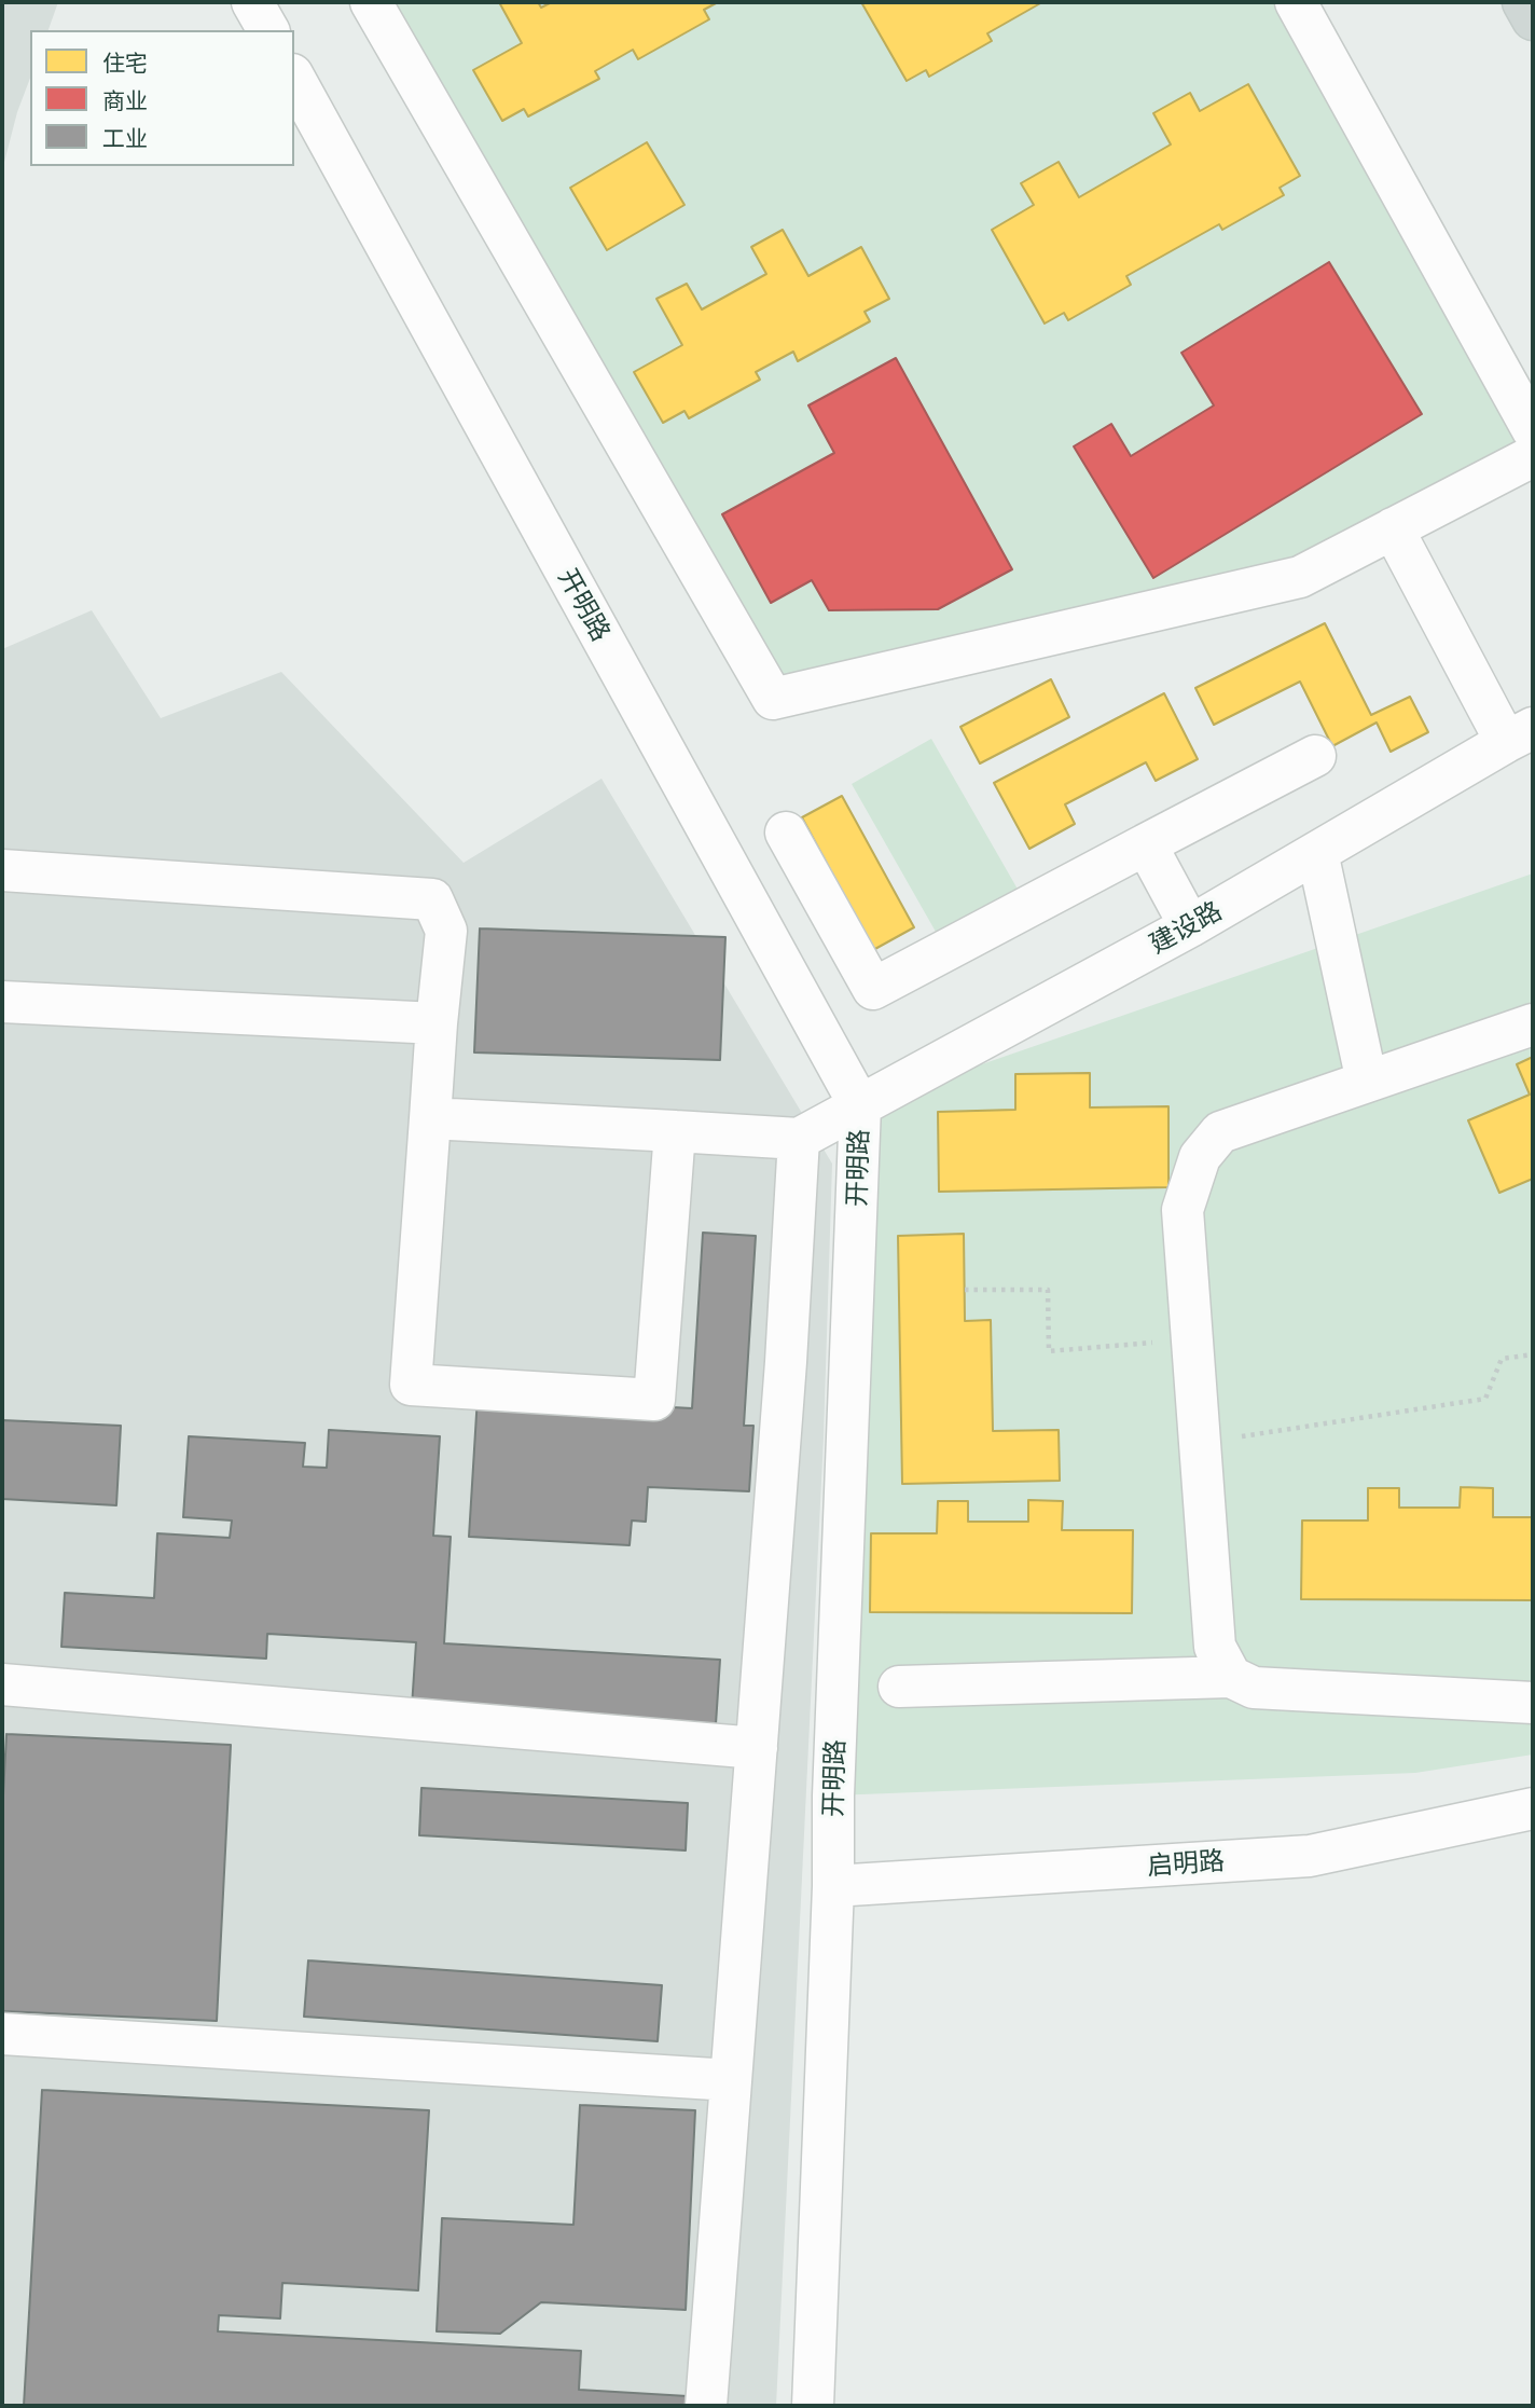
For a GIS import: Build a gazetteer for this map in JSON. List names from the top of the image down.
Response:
{
  "streets": {
    "street": ["开明路", "建设路", "启明路"]
  },
  "crossings": [
    ["开明路", "建设路"],
    ["开明路", "启明路"]
  ],
  "legend": ["住宅", "商业", "工业"]
}
